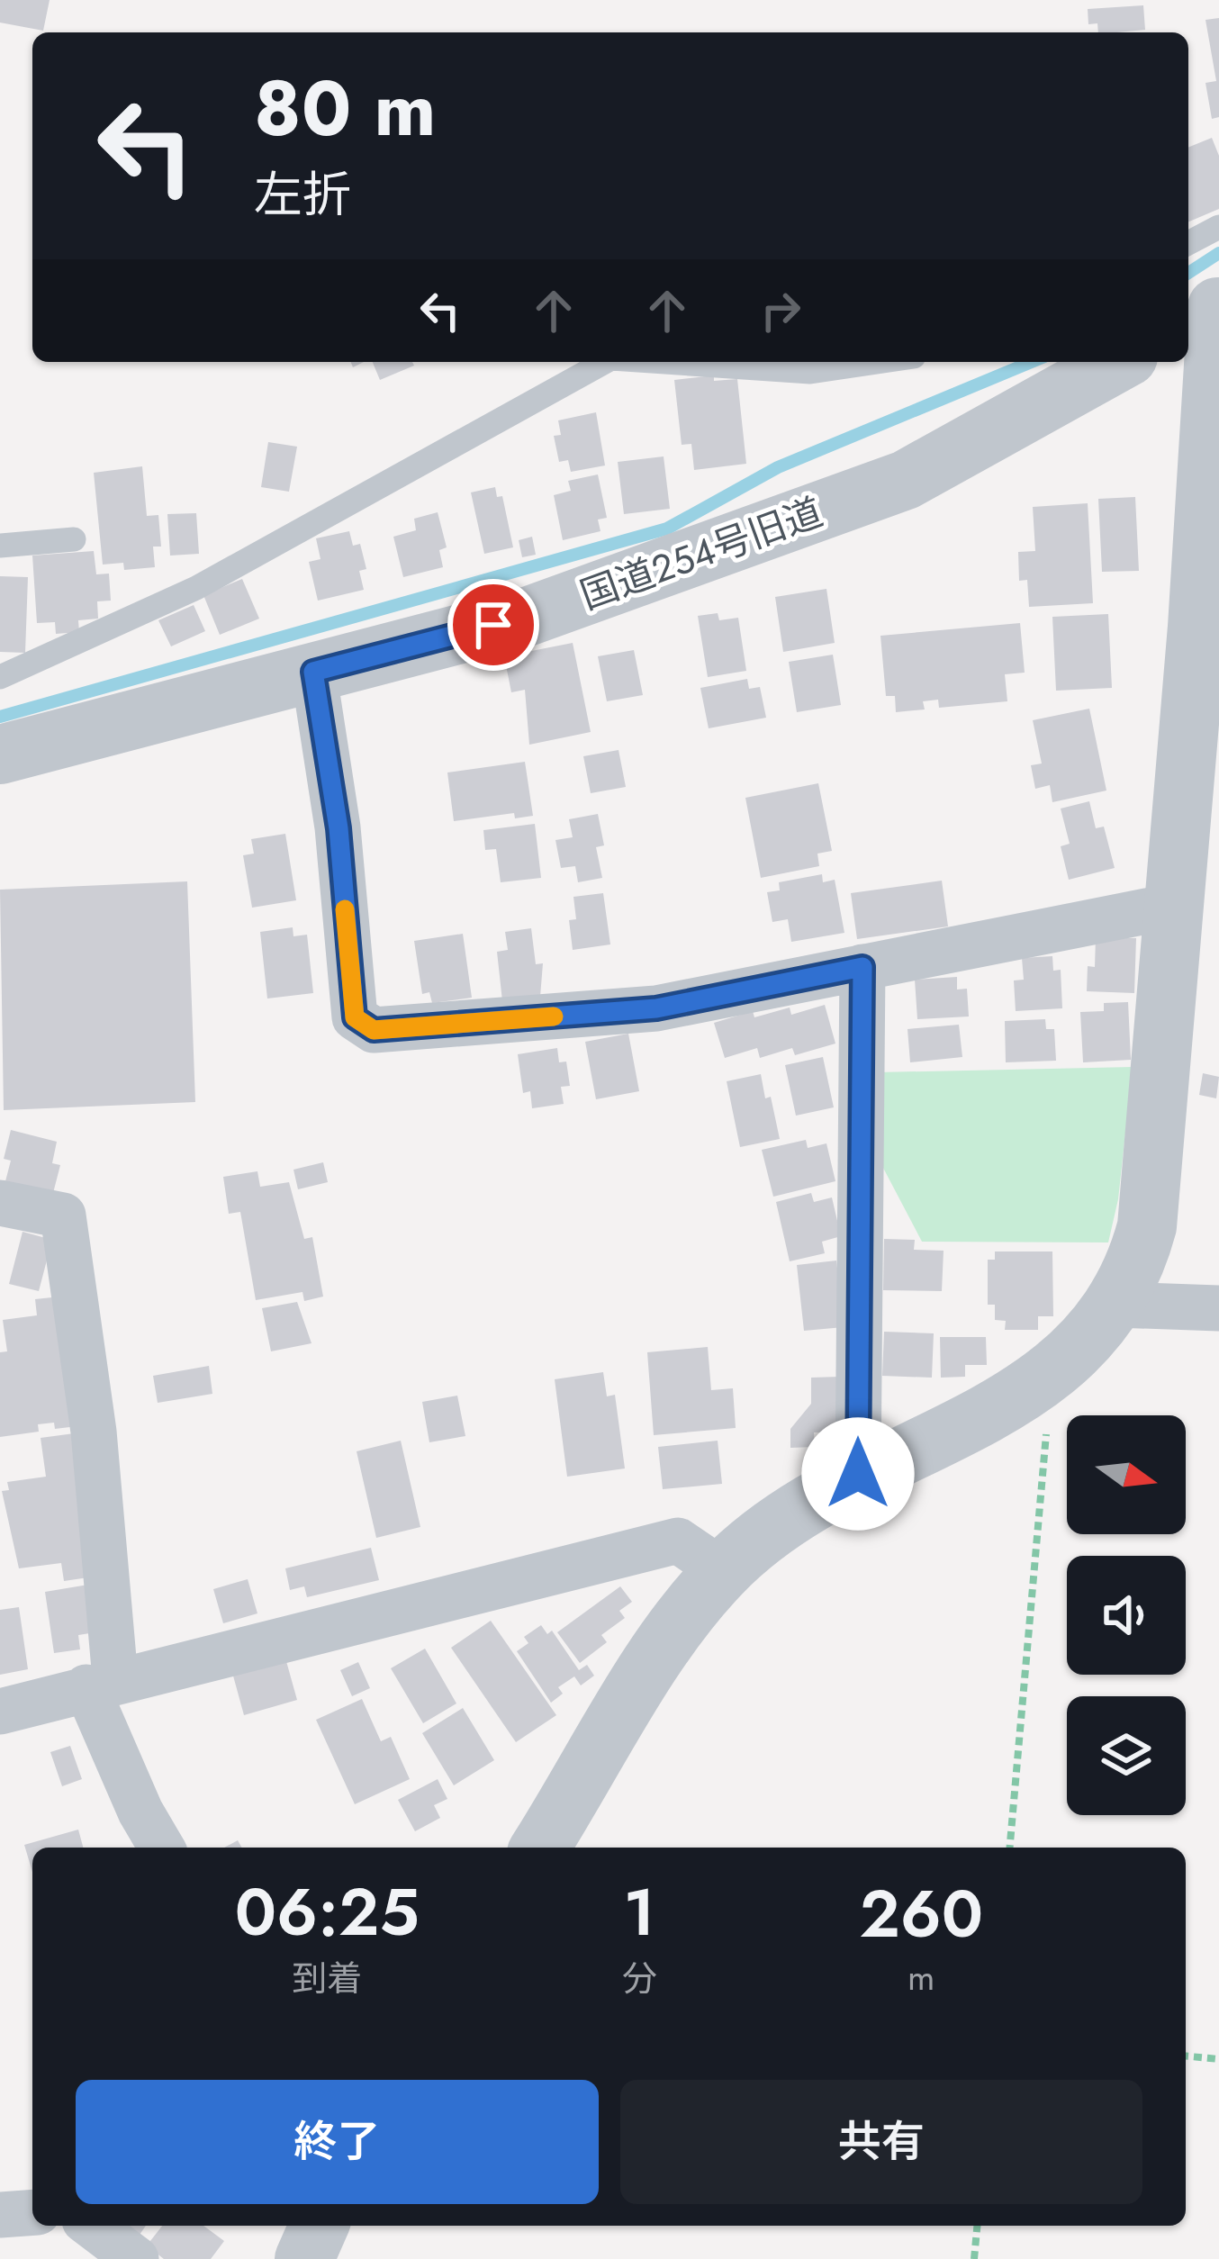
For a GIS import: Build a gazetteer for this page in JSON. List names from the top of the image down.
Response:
{
  "streets": {
    "street": ["国道254号旧道"]
  },
  "north": "right",
  "page": {
    "turn": ["80 m", "左折"],
    "eta": [
      "06:25",
      "到着",
      "1",
      "分",
      "260",
      "m"
    ],
    "buttons": ["終了", "共有"]
  }
}
